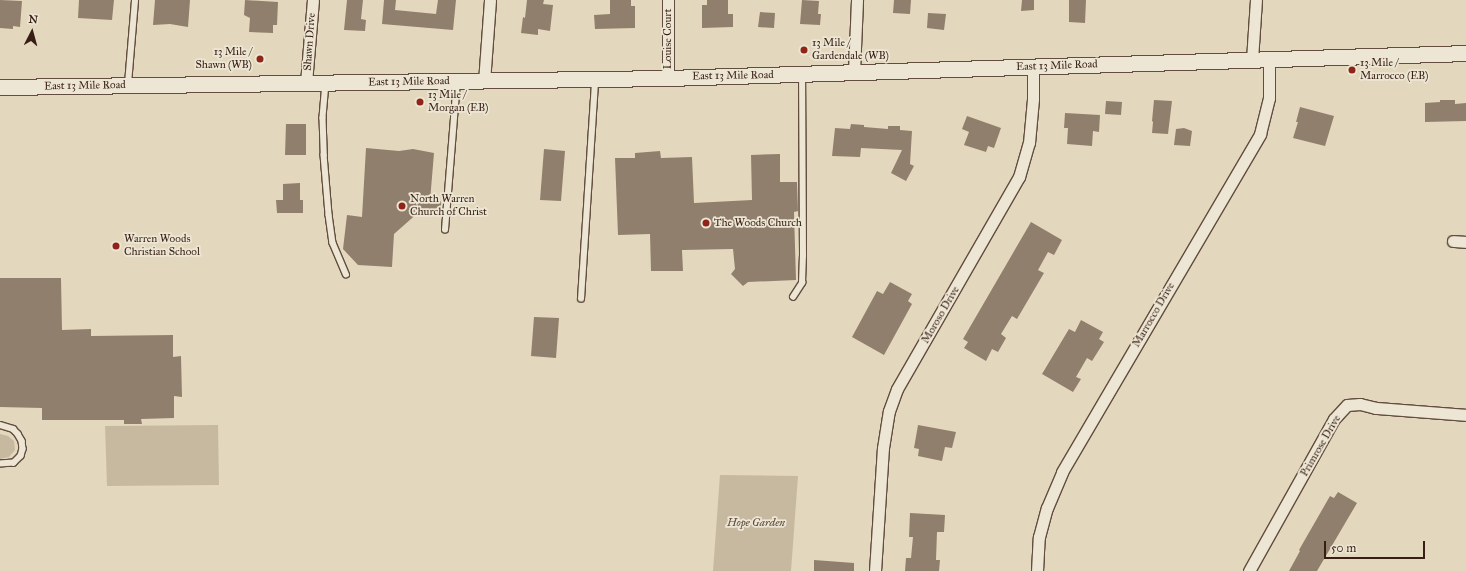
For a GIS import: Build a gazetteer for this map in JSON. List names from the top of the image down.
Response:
{
  "streets": {
    "main road": ["East 13 Mile Road"],
    "street": [
      "Louise Court",
      "Shawn Drive",
      "Moroso Drive",
      "Marrocco Drive",
      "Primrose Drive"
    ]
  },
  "crossings": [
    ["Louise Court", "East 13 Mile Road"],
    ["Shawn Drive", "East 13 Mile Road"],
    ["East 13 Mile Road", "Moroso Drive"],
    ["East 13 Mile Road", "Marrocco Drive"]
  ],
  "parks": ["Hope Garden"],
  "places": [
    "13 Mile / Gardendale (WB)",
    "13 Mile / Shawn (WB)",
    "13 Mile / Marrocco (EB)",
    "13 Mile / Morgan (EB)",
    "North Warren Church of Christ",
    "The Woods Church",
    "Warren Woods Christian School"
  ],
  "scale_bar": "50 m",
  "north": "top"
}
